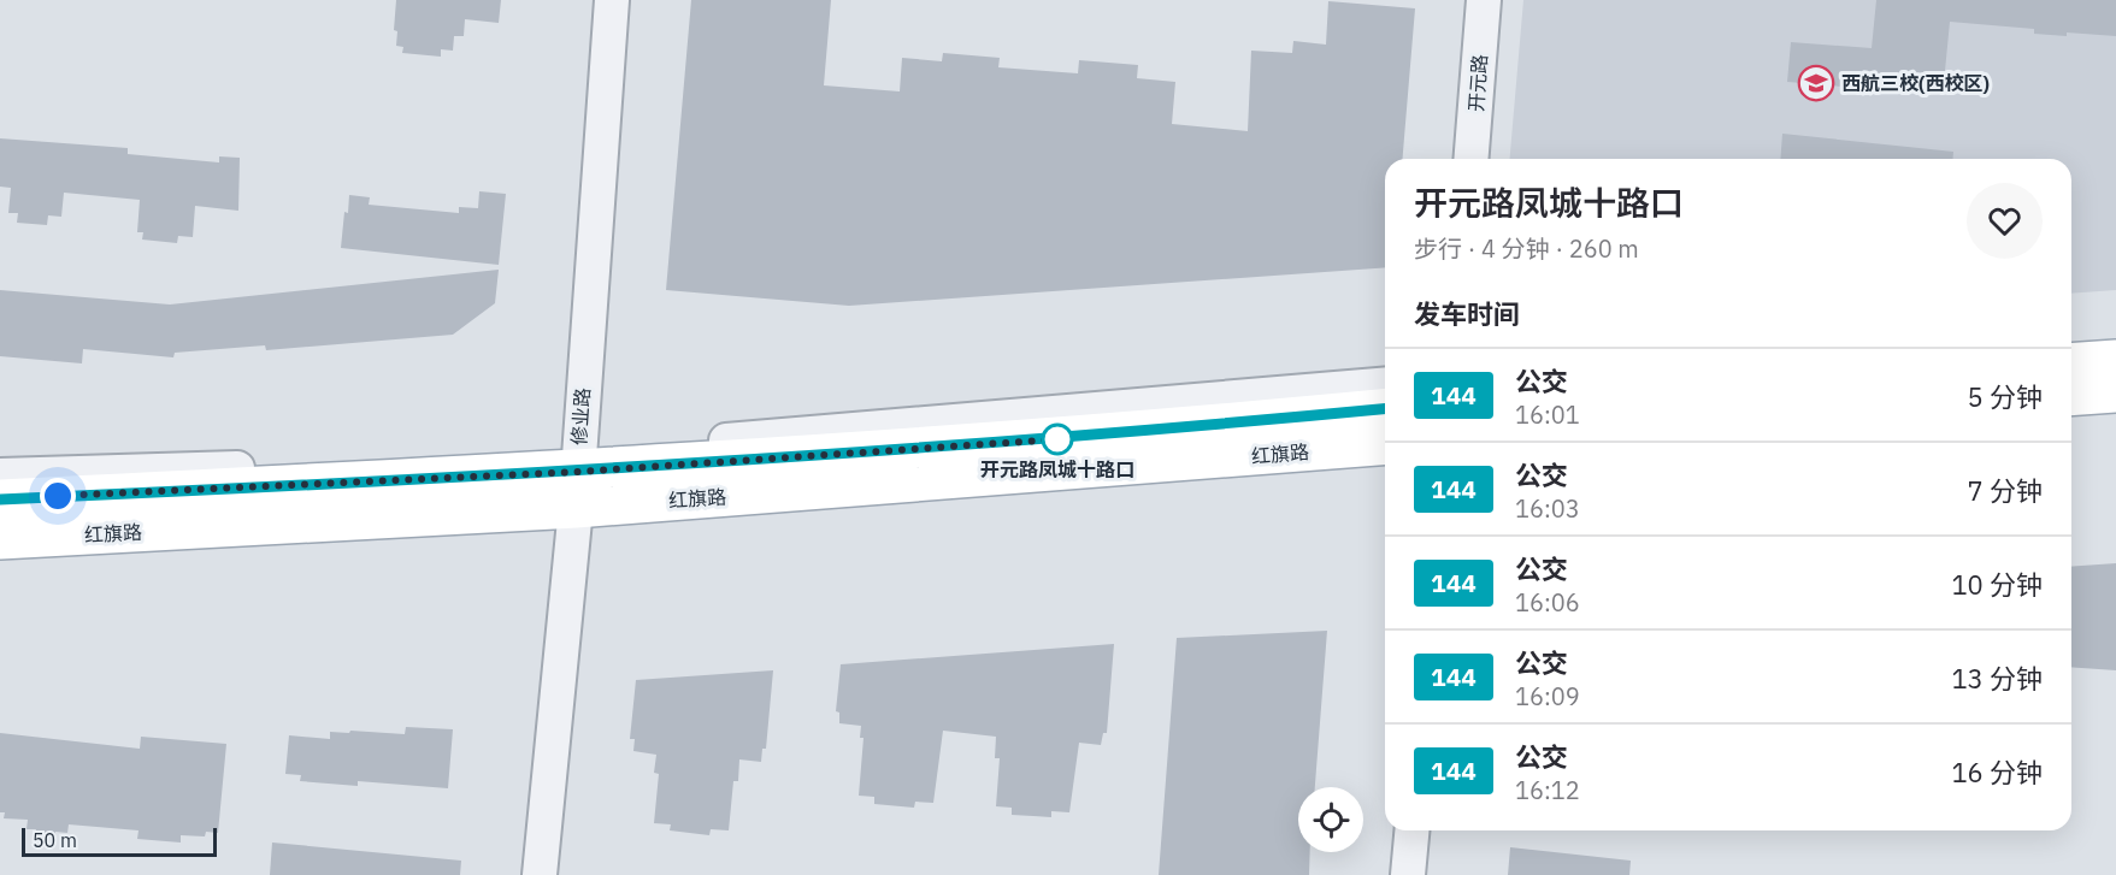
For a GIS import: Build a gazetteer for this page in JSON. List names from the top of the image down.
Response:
{
  "streets": {
    "main road": ["红旗路"],
    "street": ["开元路", "修业路"]
  },
  "crossings": [
    ["修业路", "红旗路"]
  ],
  "places": {
    "school or university": ["西航三校(西校区)"],
    "other": ["开元路凤城十路口"]
  },
  "lines": ["bus line 144"],
  "scale_bar": "50 m",
  "page": {
    "heading": [
      ["开元路凤城十路口", "步行 · 4 分钟 · 260 m"],
      "发车时间"
    ],
    "list": [
      {
        "mark": "144",
        "name": "公交",
        "note": "16:01",
        "value": "5 分钟"
      },
      {
        "mark": "144",
        "name": "公交",
        "note": "16:03",
        "value": "7 分钟"
      },
      {
        "mark": "144",
        "name": "公交",
        "note": "16:06",
        "value": "10 分钟"
      },
      {
        "mark": "144",
        "name": "公交",
        "note": "16:09",
        "value": "13 分钟"
      },
      {
        "mark": "144",
        "name": "公交",
        "note": "16:12",
        "value": "16 分钟"
      }
    ],
    "scale": "50 m"
  }
}
